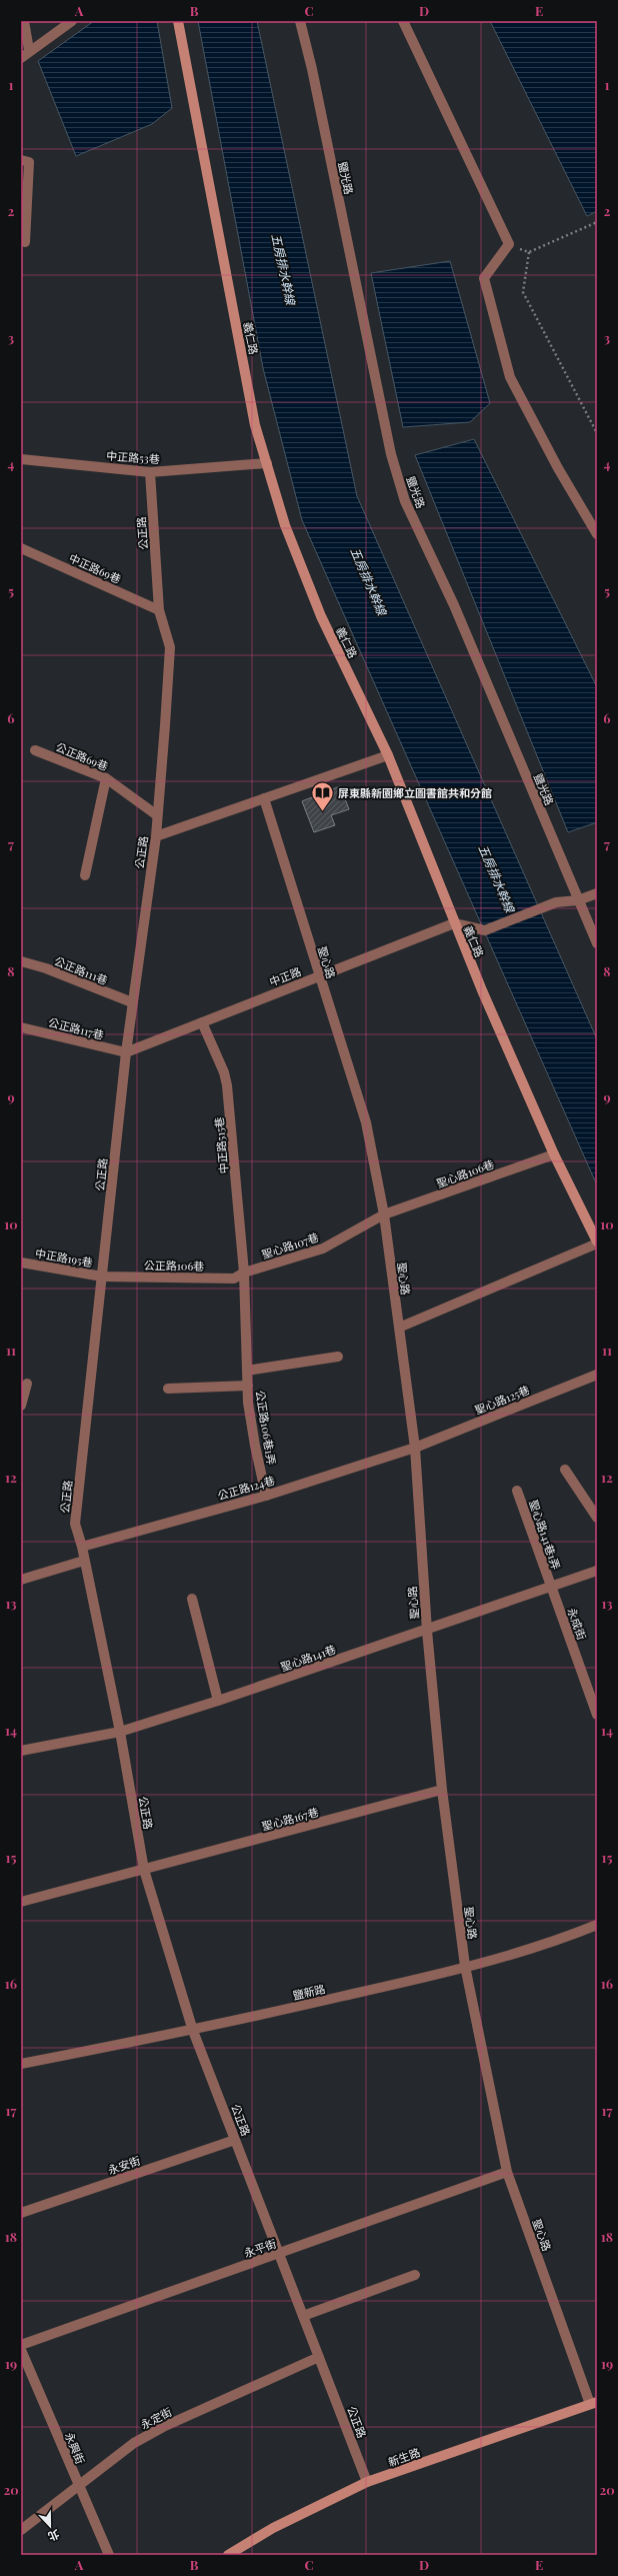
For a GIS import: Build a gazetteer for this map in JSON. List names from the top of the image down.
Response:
{
  "streets": {
    "street": [
      "鹽光路",
      "義仁路",
      "中正路53巷",
      "公正路",
      "中正路69巷",
      "公正路69巷",
      "聖心路",
      "公正路111巷",
      "中正路",
      "公正路117巷",
      "中正路515巷",
      "聖心路106巷",
      "聖心路107巷",
      "中正路195巷",
      "公正路106巷",
      "聖心路125巷",
      "公正路106巷1弄",
      "公正路124巷",
      "聖心路141巷1弄",
      "永成街",
      "聖心路141巷",
      "聖心路167巷",
      "鹽新路",
      "永安街",
      "永平街",
      "永定街",
      "永興街",
      "新生路"
    ]
  },
  "crossings": [
    ["義仁路", "中正路53巷"],
    ["義仁路", "中正路"],
    ["義仁路", "聖心路106巷"],
    ["中正路53巷", "公正路"],
    ["公正路", "中正路69巷"],
    ["公正路", "公正路69巷"],
    ["公正路", "公正路111巷"],
    ["公正路", "中正路"],
    ["公正路", "公正路117巷"],
    ["公正路", "中正路195巷"],
    ["公正路", "公正路106巷"],
    ["公正路", "公正路124巷"],
    ["公正路", "聖心路141巷"],
    ["公正路", "聖心路167巷"],
    ["公正路", "鹽新路"],
    ["公正路", "永安街"],
    ["公正路", "永平街"],
    ["公正路", "永定街"],
    ["公正路", "新生路"],
    ["聖心路", "中正路"],
    ["聖心路", "聖心路106巷"],
    ["聖心路", "聖心路107巷"],
    ["聖心路", "聖心路125巷"],
    ["聖心路", "公正路124巷"],
    ["聖心路", "聖心路141巷"],
    ["聖心路", "聖心路167巷"],
    ["聖心路", "鹽新路"],
    ["聖心路", "永平街"],
    ["聖心路", "新生路"],
    ["中正路", "公正路117巷"],
    ["中正路", "中正路515巷"],
    ["中正路515巷", "聖心路107巷"],
    ["中正路515巷", "公正路106巷"],
    ["中正路515巷", "公正路106巷1弄"],
    ["聖心路106巷", "聖心路107巷"],
    ["聖心路107巷", "公正路106巷"],
    ["聖心路107巷", "公正路106巷1弄"],
    ["中正路195巷", "公正路106巷"],
    ["公正路106巷", "公正路106巷1弄"],
    ["聖心路125巷", "公正路124巷"],
    ["公正路106巷1弄", "公正路124巷"],
    ["聖心路141巷1弄", "永成街"],
    ["聖心路141巷1弄", "聖心路141巷"],
    ["永成街", "聖心路141巷"],
    ["永定街", "永興街"]
  ],
  "water": ["五房排水幹線"],
  "places": {
    "library": ["屏東縣新園鄉立圖書館共和分館"]
  },
  "north": "bottom",
  "grid": {
    "columns": [
      "A",
      "B",
      "C",
      "D",
      "E"
    ],
    "rows": [
      "1",
      "2",
      "3",
      "4",
      "5",
      "6",
      "7",
      "8",
      "9",
      "10",
      "11",
      "12",
      "13",
      "14",
      "15",
      "16",
      "17",
      "18",
      "19",
      "20"
    ]
  }
}
